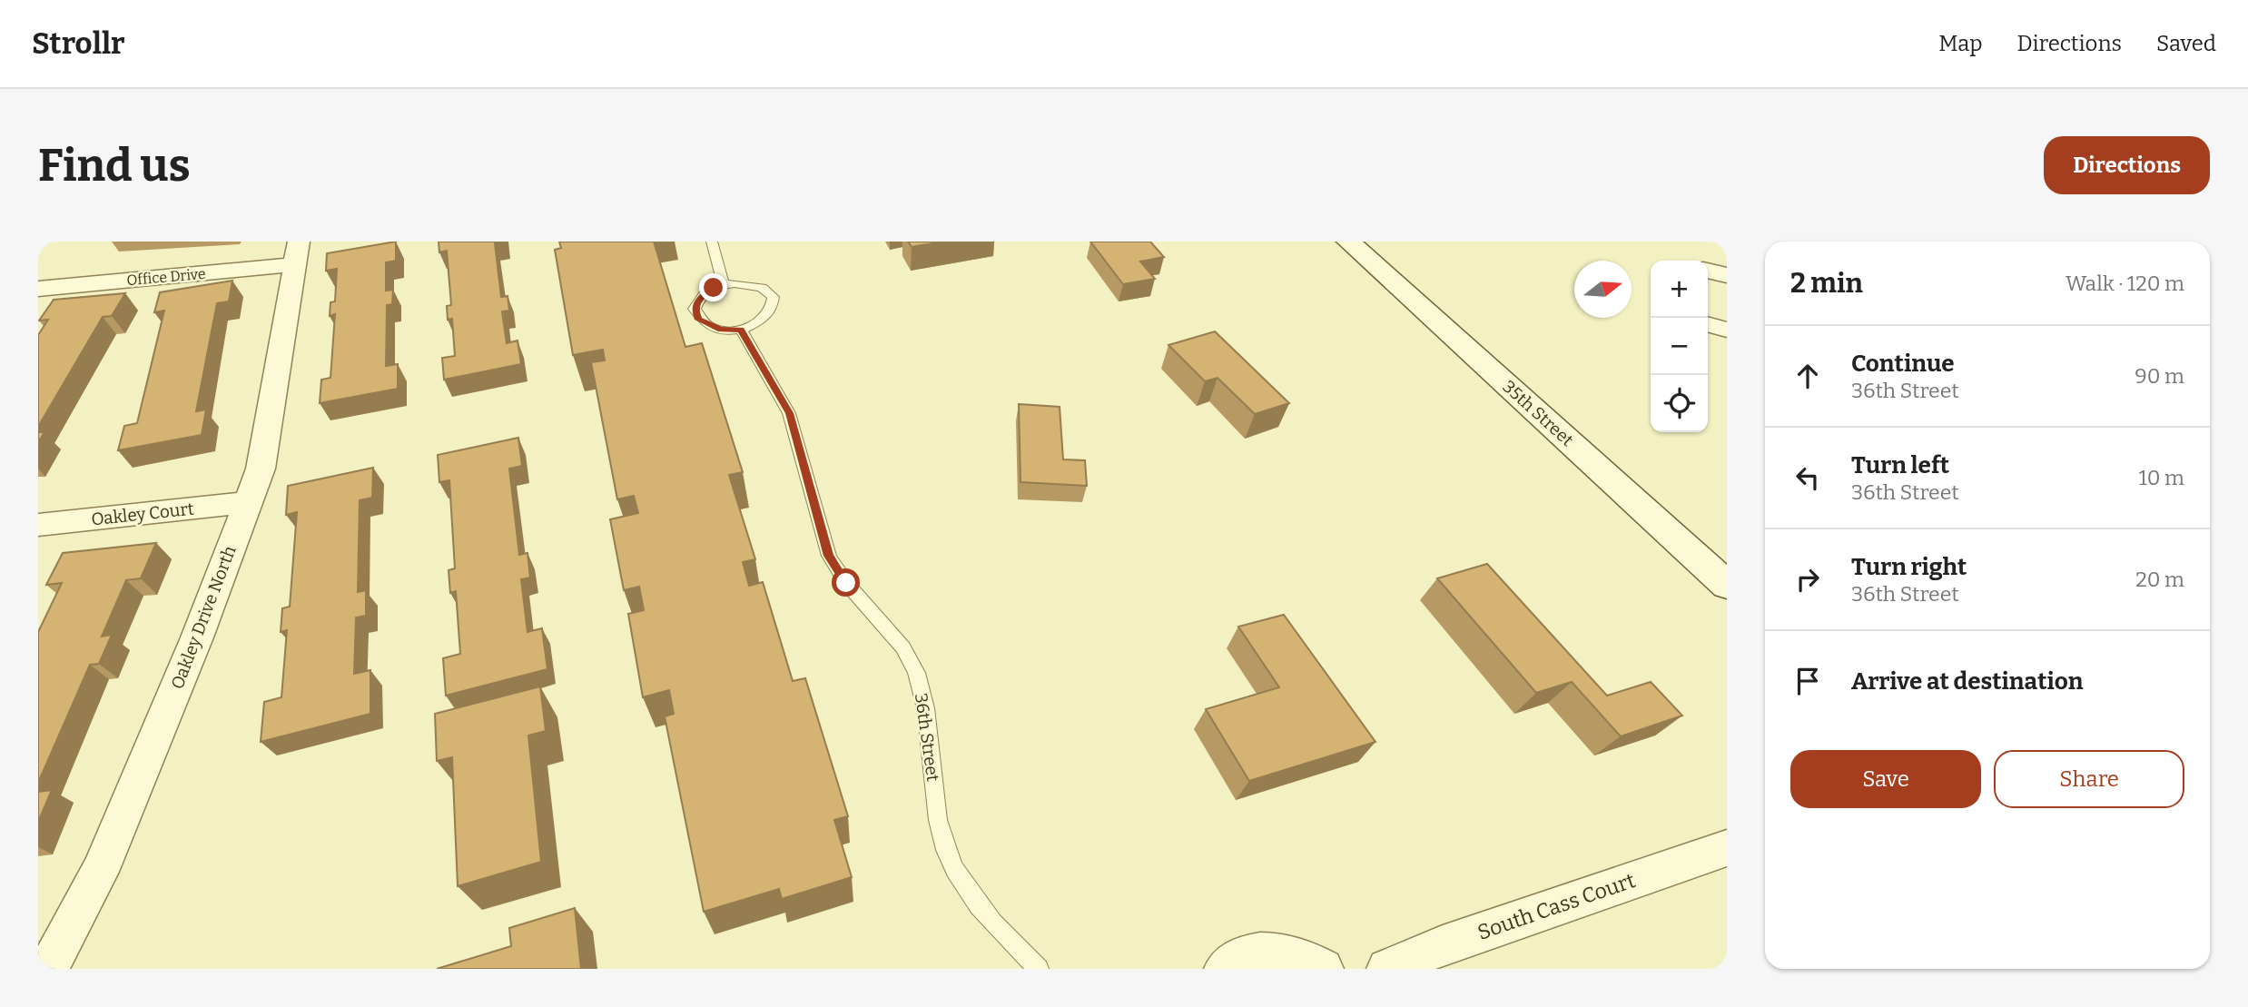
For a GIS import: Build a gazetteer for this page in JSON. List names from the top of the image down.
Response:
{
  "streets": {
    "street": [
      "Office Drive",
      "35th Street",
      "Oakley Court",
      "Oakley Drive North",
      "South Cass Court"
    ],
    "lane": ["36th Street"]
  },
  "crossings": [
    ["Office Drive", "Oakley Drive North"],
    ["Oakley Court", "Oakley Drive North"]
  ],
  "north": "right",
  "page": {
    "header": "Strollr",
    "nav": ["Map", "Directions", "Saved"],
    "buttons": [
      "Directions",
      ["Save", "Share"]
    ],
    "title": "Find us",
    "heading": ["2 min", "Walk · 120 m"],
    "map_buttons": ["+", "−"],
    "list": [
      ["Continue", "36th Street", "90 m"],
      ["Turn left", "36th Street", "10 m"],
      ["Turn right", "36th Street", "20 m"],
      "Arrive at destination"
    ]
  }
}
